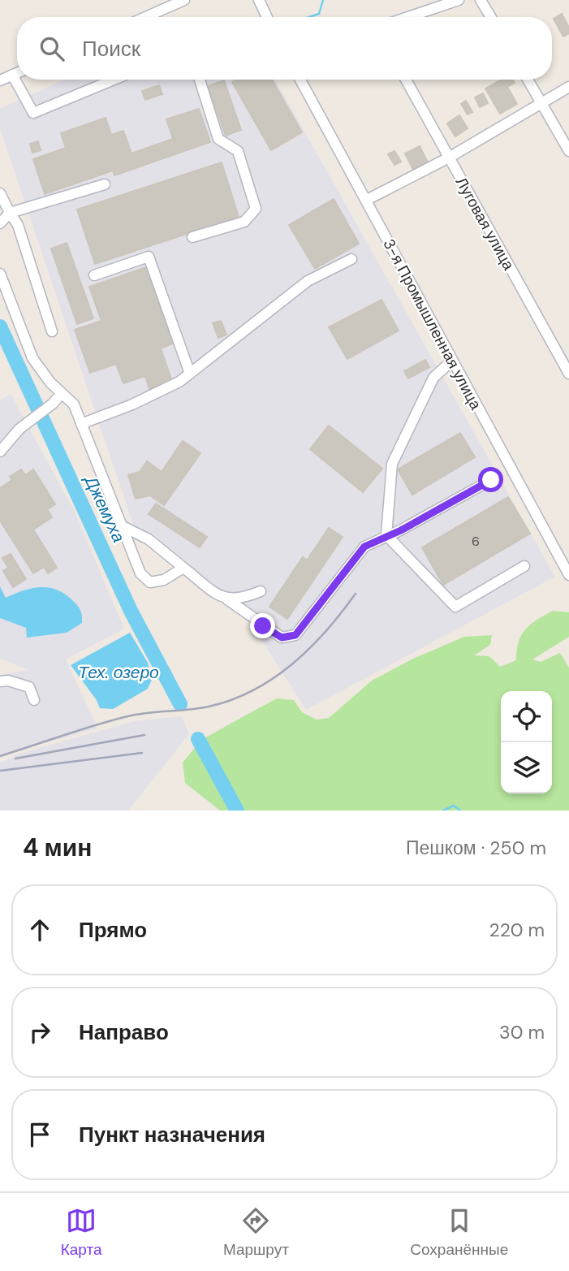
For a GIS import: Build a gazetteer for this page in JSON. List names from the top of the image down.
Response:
{
  "streets": {
    "street": ["Луговая улица", "3-я Промышленная улица"]
  },
  "water": ["Джемуха", "Тех. озеро"],
  "house_numbers": ["6"],
  "page": {
    "search": "Поиск",
    "heading": ["4 мин", "Пешком · 250 m"],
    "list": [
      ["Прямо", "220 m"],
      ["Направо", "30 m"],
      "Пункт назначения"
    ],
    "nav": ["Карта", "Маршрут", "Сохранённые"]
  }
}
